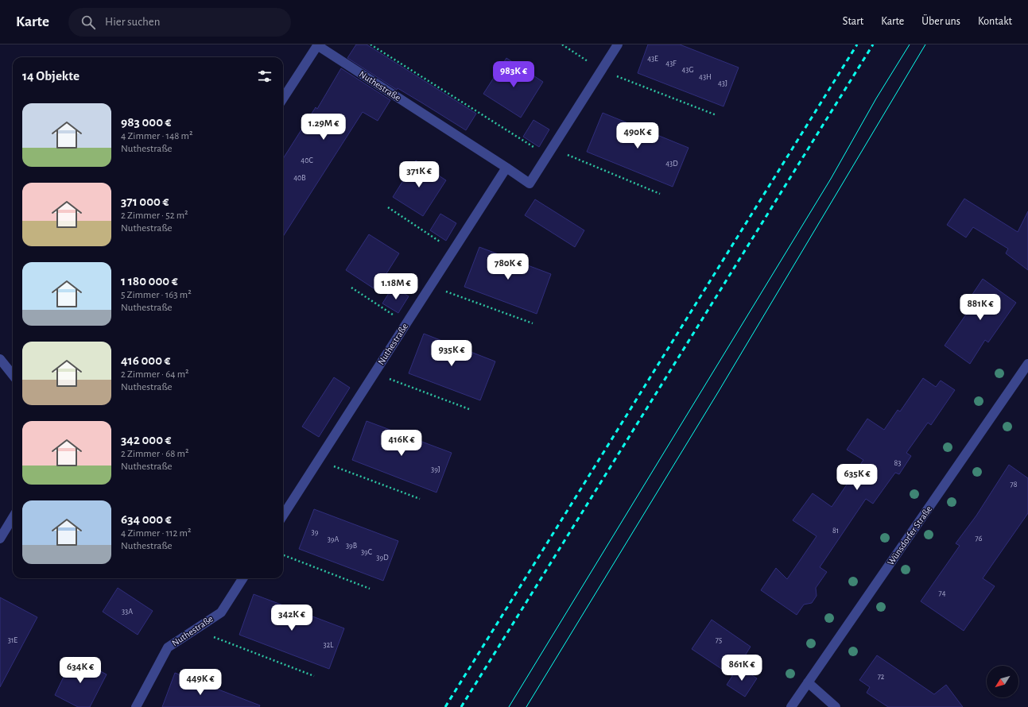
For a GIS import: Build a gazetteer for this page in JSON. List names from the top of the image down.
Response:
{
  "streets": {
    "street": ["Nuthestraße", "Wünsdorfer Straße"]
  },
  "house_numbers": [
    "43E",
    "43F",
    "43G",
    "43H",
    "43J",
    "40C",
    "43D",
    "40B",
    "83",
    "39J",
    "78",
    "81",
    "39",
    "76",
    "39A",
    "39B",
    "39C",
    "39D",
    "74",
    "33A",
    "31E",
    "75",
    "32L",
    "72"
  ],
  "north": "bottom left",
  "page": {
    "header": "Karte",
    "search": "Hier suchen",
    "nav": [
      "Start",
      "Karte",
      "Über uns",
      "Kontakt"
    ],
    "heading": "14 Objekte",
    "price": [
      "983K €",
      "1.29M €",
      "490K €",
      "371K €",
      "780K €",
      "1.18M €",
      "881K €",
      "935K €",
      "416K €",
      "635K €",
      "342K €",
      "861K €",
      "634K €",
      "449K €"
    ],
    "list": [
      {
        "name": "983 000 €",
        "note": "4 Zimmer · 148 m² · Nuthestraße"
      },
      {
        "name": "371 000 €",
        "note": "2 Zimmer · 52 m² · Nuthestraße"
      },
      {
        "name": "1 180 000 €",
        "note": "5 Zimmer · 163 m² · Nuthestraße"
      },
      {
        "name": "416 000 €",
        "note": "2 Zimmer · 64 m² · Nuthestraße"
      },
      {
        "name": "342 000 €",
        "note": "2 Zimmer · 68 m² · Nuthestraße"
      },
      {
        "name": "634 000 €",
        "note": "4 Zimmer · 112 m² · Nuthestraße"
      }
    ]
  }
}
